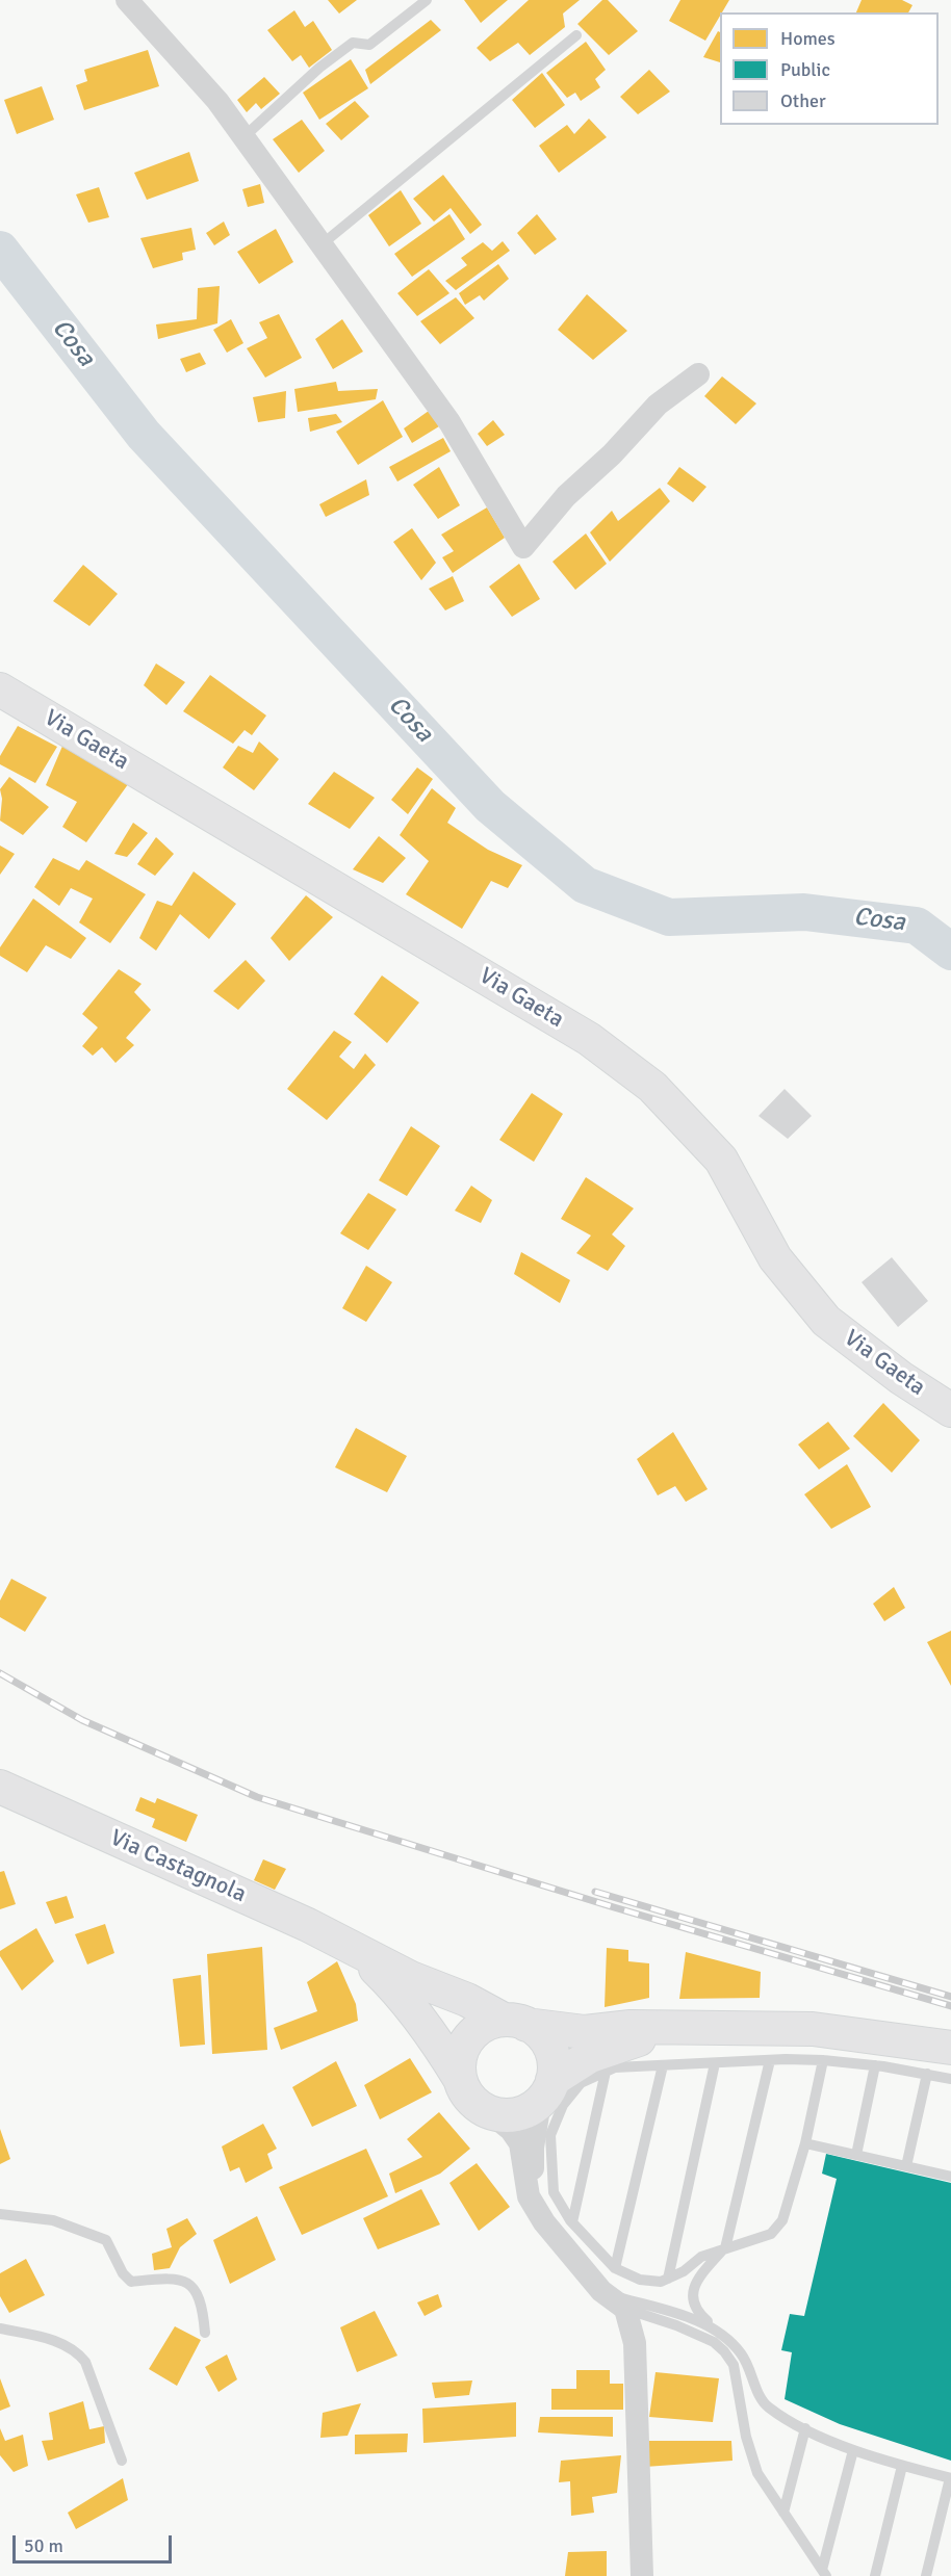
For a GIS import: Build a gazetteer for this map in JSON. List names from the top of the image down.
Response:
{
  "streets": {
    "main road": ["Via Gaeta", "Via Castagnola"]
  },
  "water": ["Cosa"],
  "legend": ["Homes", "Public", "Other"],
  "scale_bar": "50 m"
}
